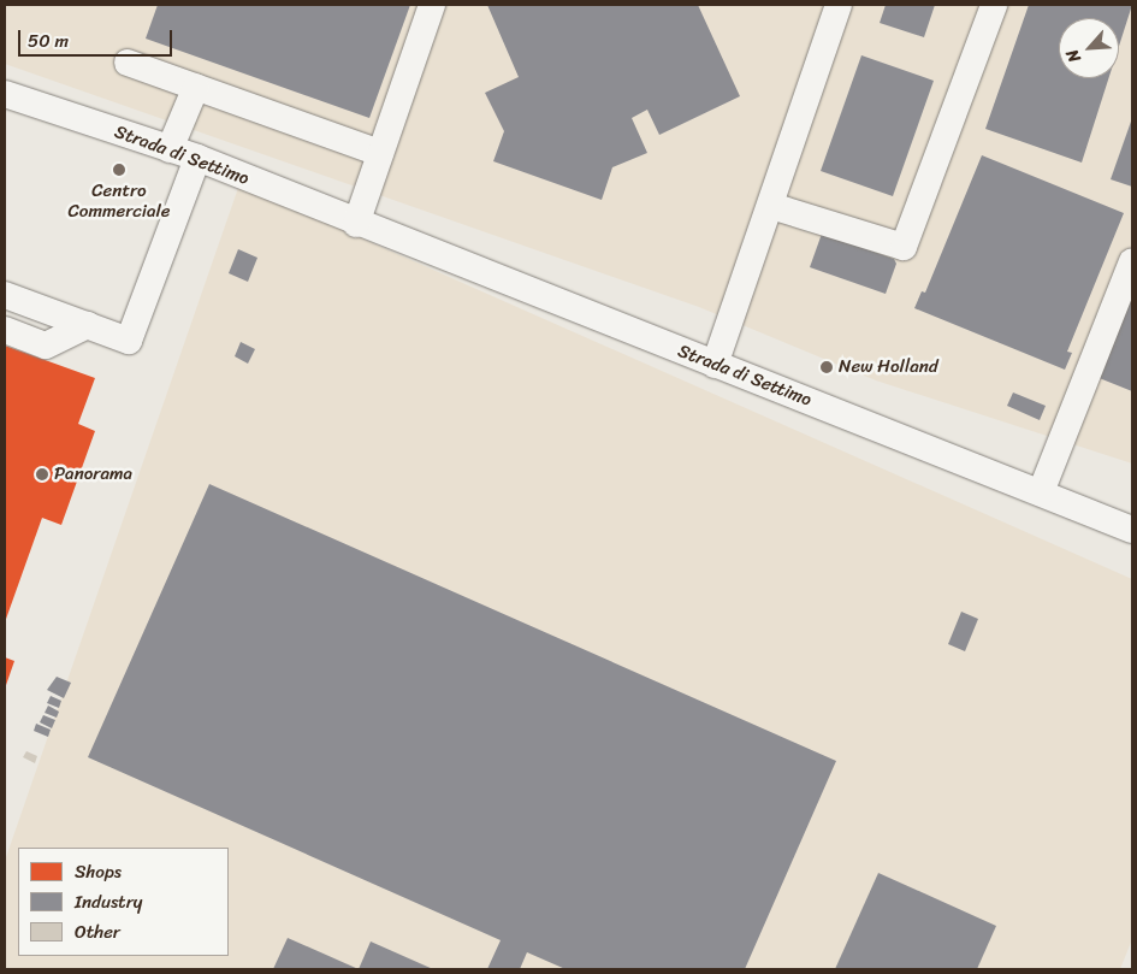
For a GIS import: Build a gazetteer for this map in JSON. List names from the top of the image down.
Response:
{
  "streets": {
    "street": ["Strada di Settimo"]
  },
  "places": ["Centro Commerciale", "New Holland", "Panorama"],
  "legend": ["Shops", "Industry", "Other"],
  "scale_bar": "50 m",
  "north": "bottom left"
}
